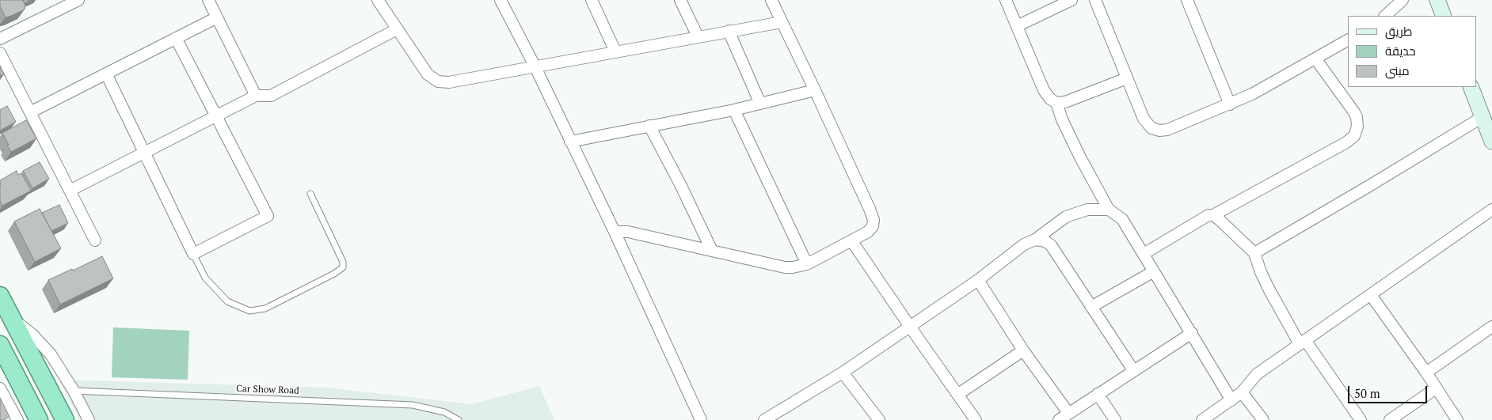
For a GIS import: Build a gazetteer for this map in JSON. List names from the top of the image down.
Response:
{
  "streets": {
    "lane": ["Car Show Road"]
  },
  "legend": ["طريق", "حديقة", "مبنى"],
  "scale_bar": "50 m"
}
